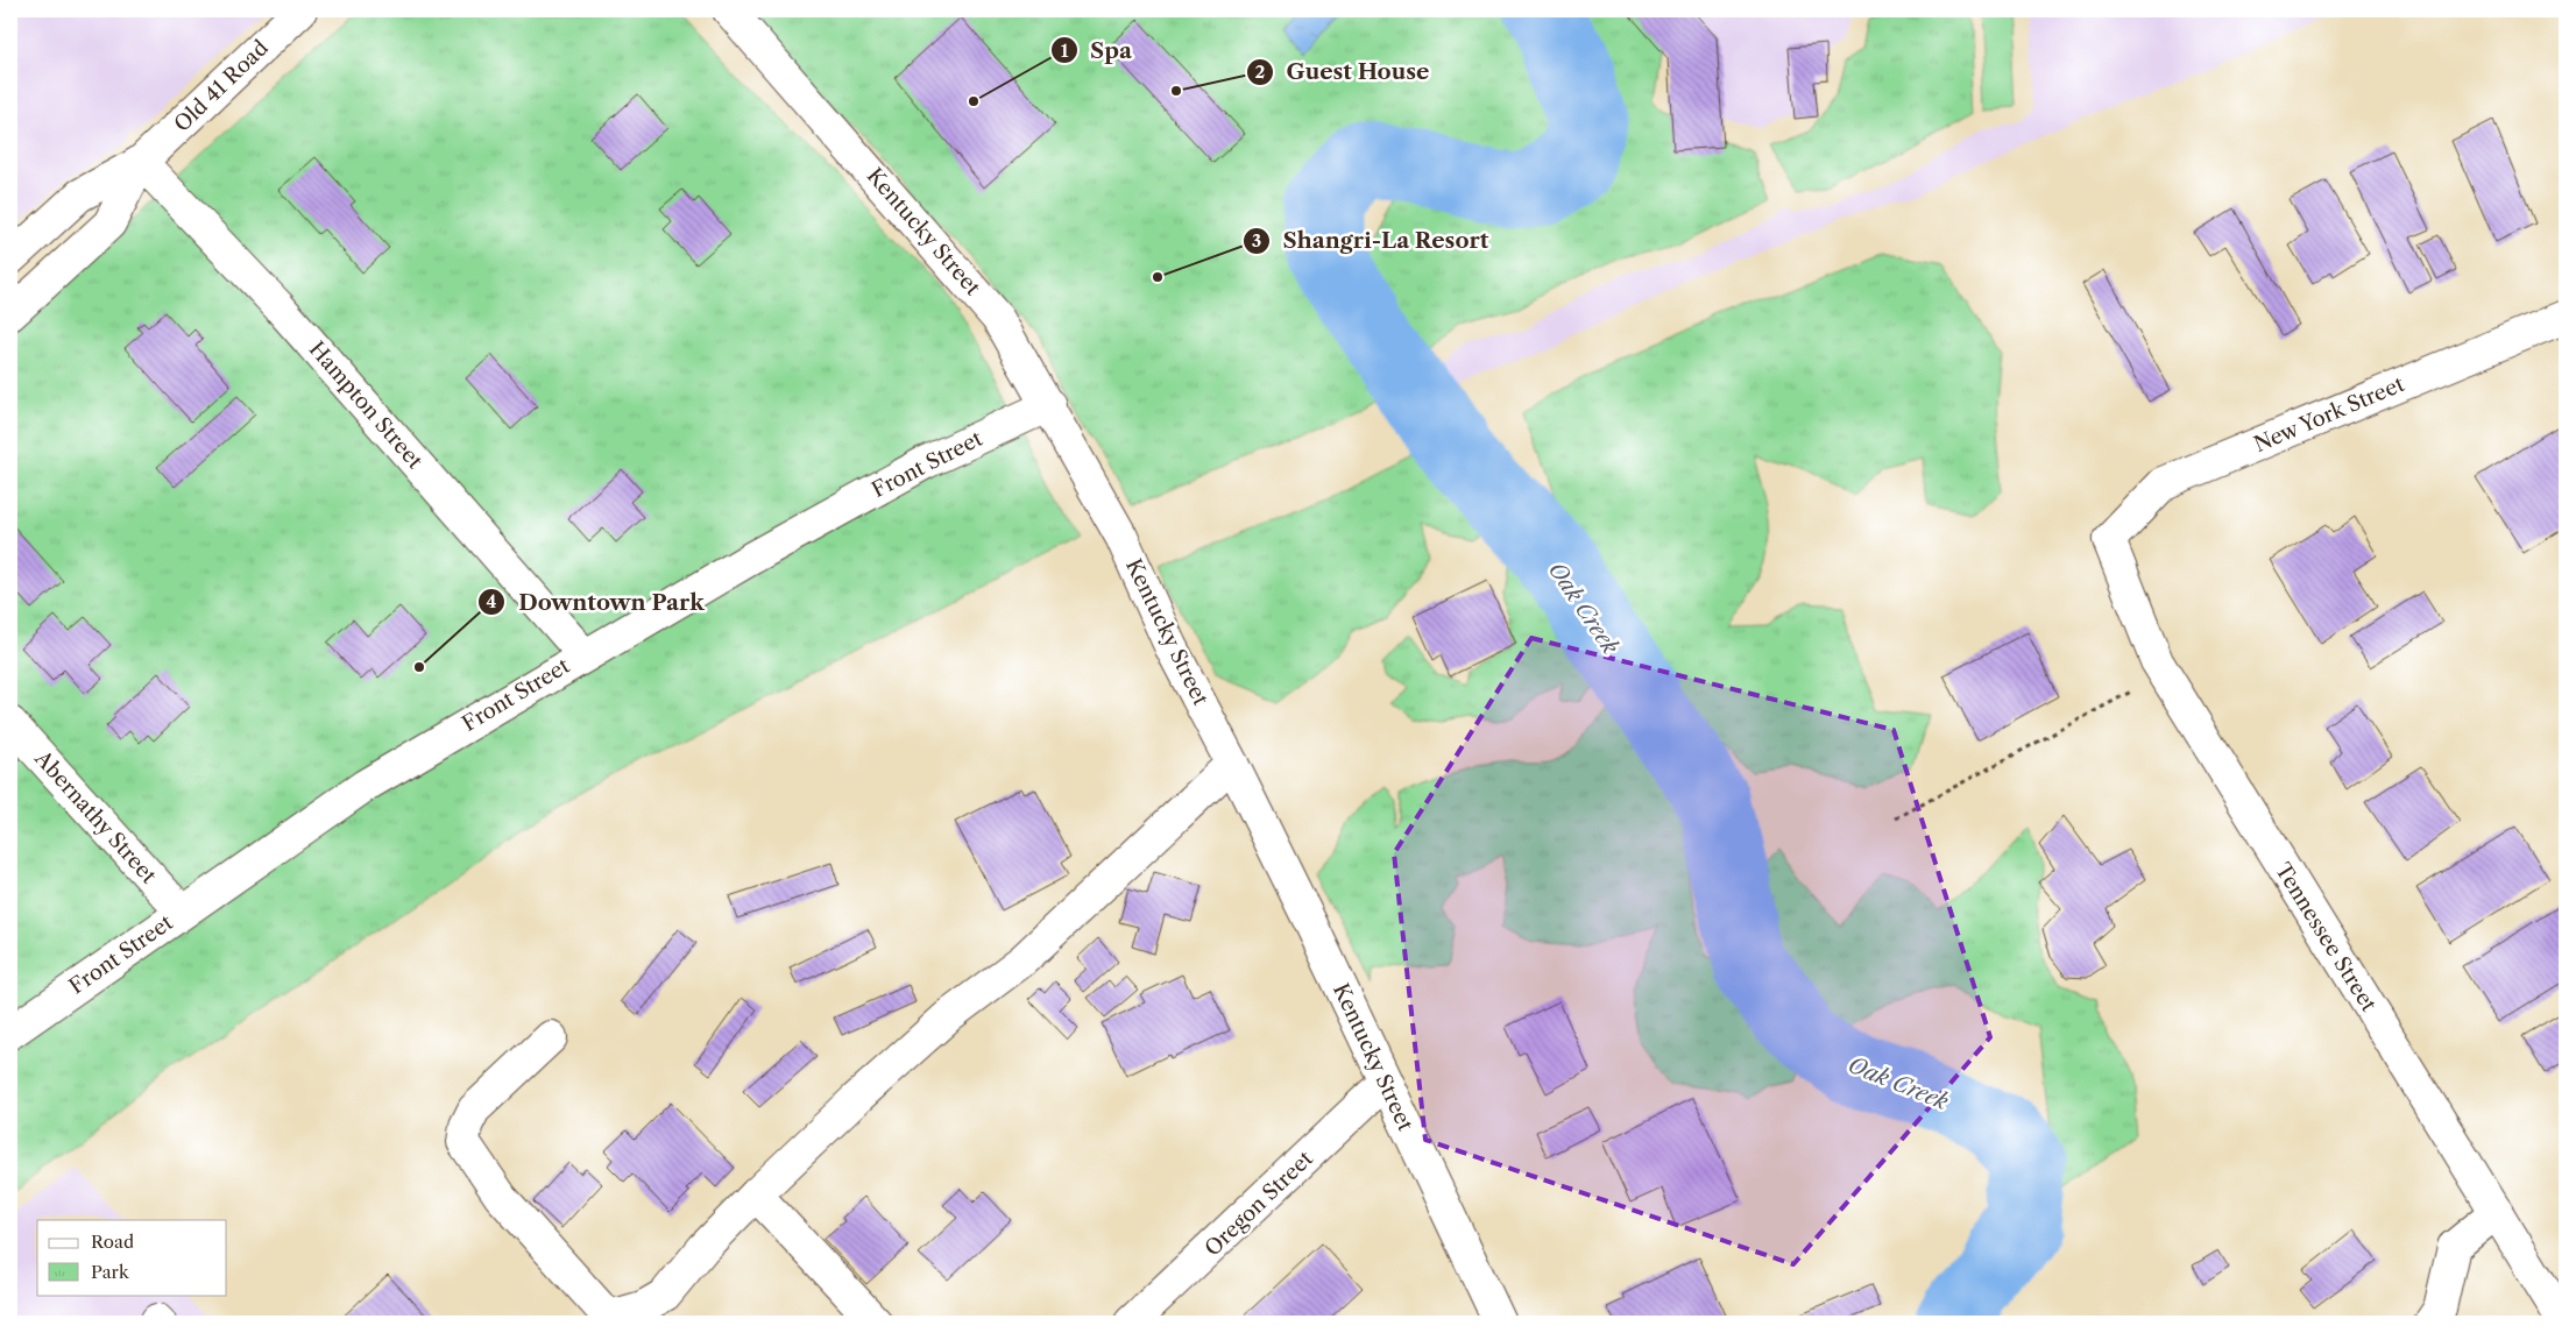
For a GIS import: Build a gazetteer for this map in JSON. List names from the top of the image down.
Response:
{
  "streets": {
    "street": [
      "Old 41 Road",
      "Kentucky Street",
      "Hampton Street",
      "New York Street",
      "Front Street",
      "Abernathy Street",
      "Tennessee Street",
      "Oregon Street"
    ]
  },
  "crossings": [
    ["Old 41 Road", "Hampton Street"],
    ["Kentucky Street", "Front Street"],
    ["Kentucky Street", "Oregon Street"],
    ["Hampton Street", "Front Street"],
    ["New York Street", "Tennessee Street"],
    ["Front Street", "Abernathy Street"]
  ],
  "water": ["Oak Creek"],
  "places": [
    "Guest House",
    "Spa",
    "Shangri-La Resort",
    "Downtown Park"
  ],
  "legend": ["Road", "Park"]
}
